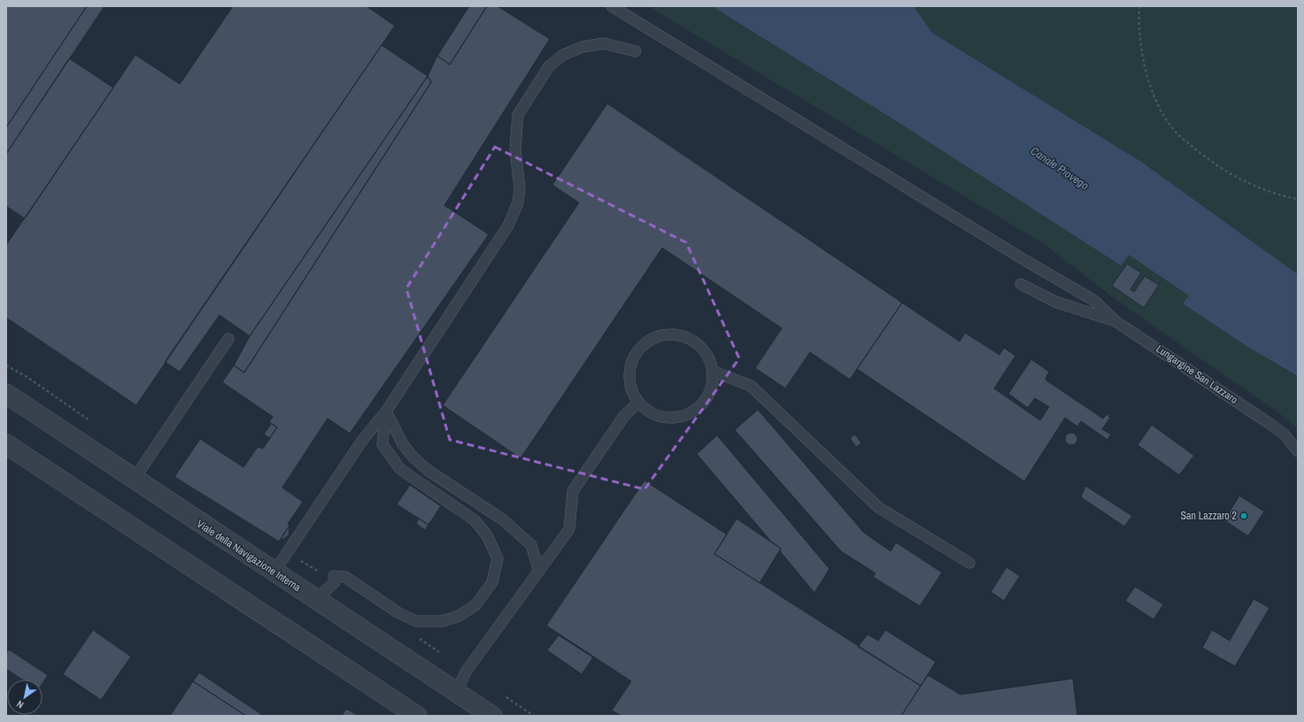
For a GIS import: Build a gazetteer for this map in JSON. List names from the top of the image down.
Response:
{
  "streets": {
    "street": ["Viale della Navigazione Interna"],
    "lane": ["Lungargine San Lazzaro"]
  },
  "water": ["Canale Piovego"],
  "places": ["San Lazzaro 2"],
  "north": "bottom left"
}
